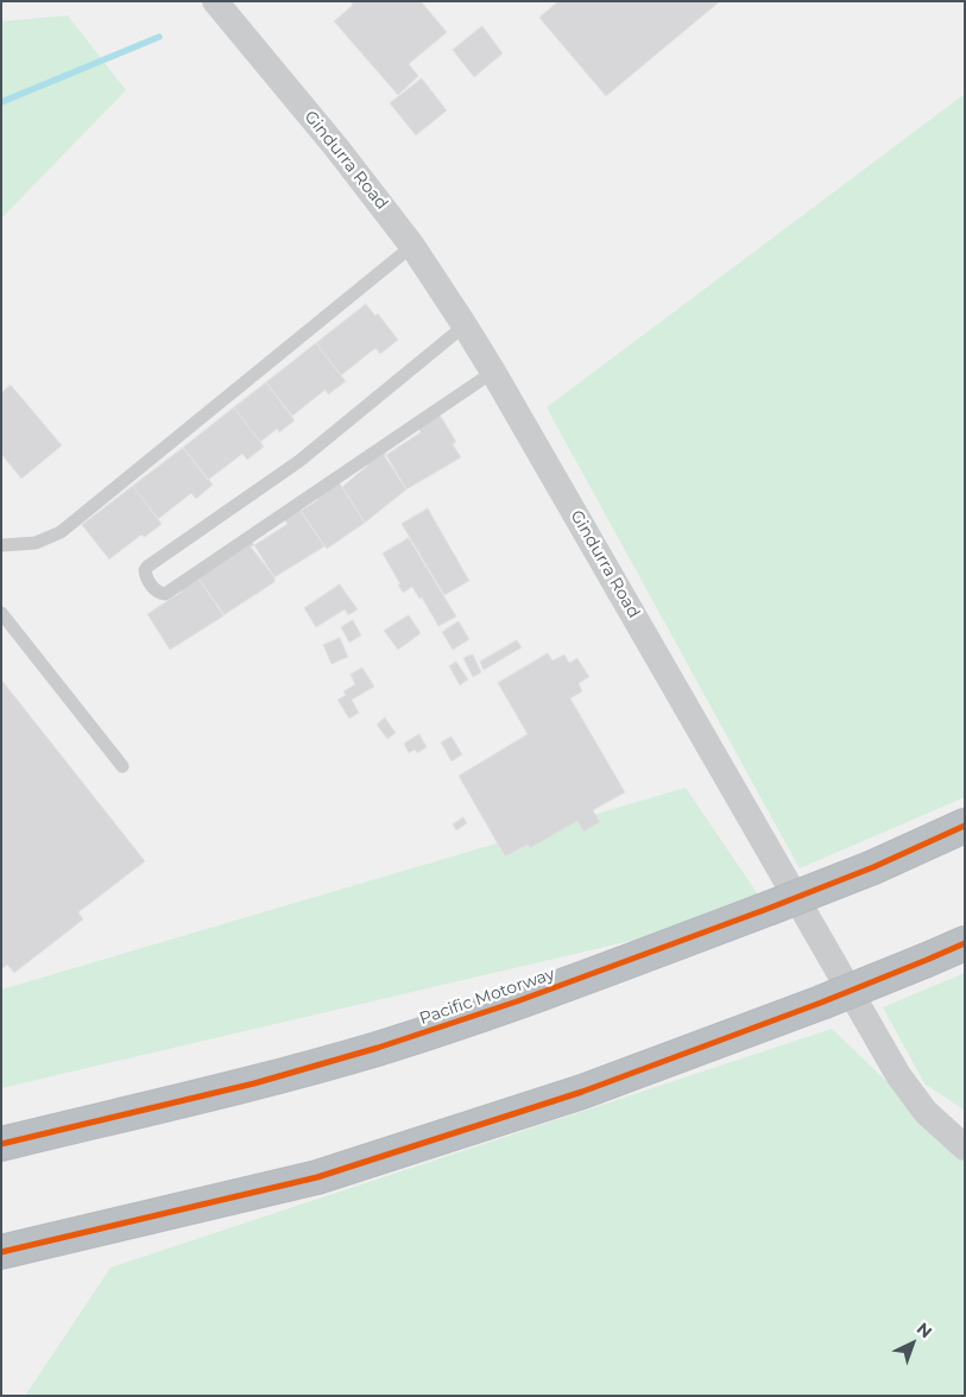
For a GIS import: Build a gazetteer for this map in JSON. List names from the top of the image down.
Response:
{
  "streets": {
    "highway": ["Pacific Motorway"],
    "street": ["Gindurra Road"]
  },
  "north": "top right"
}
